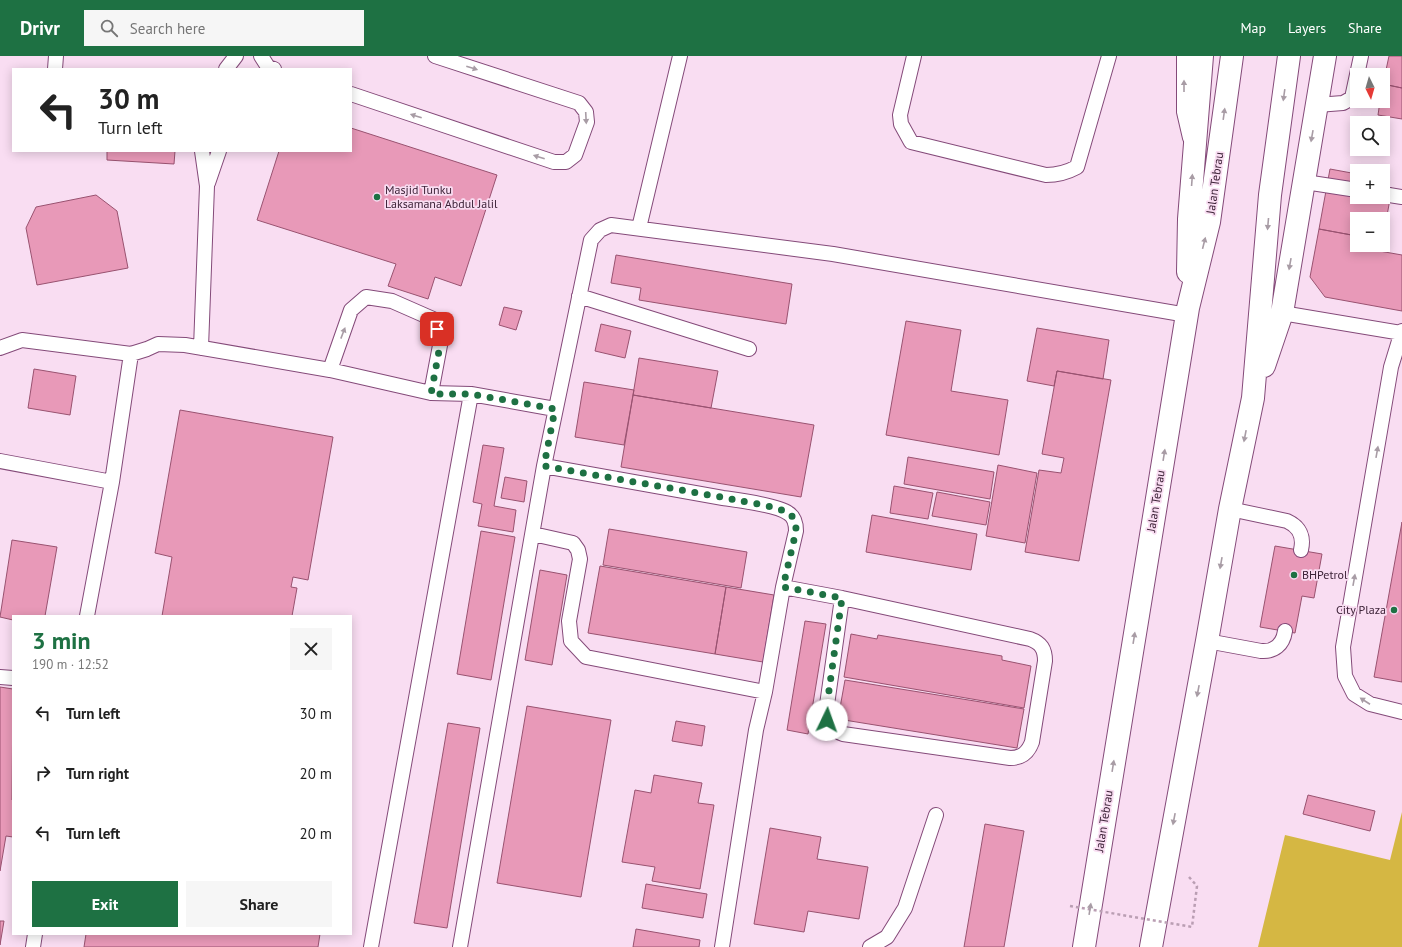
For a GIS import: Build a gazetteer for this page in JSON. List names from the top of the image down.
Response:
{
  "streets": {
    "highway": ["Jalan Tebrau"]
  },
  "places": ["Masjid Tunku Laksamana Abdul Jalil", "BHPetrol", "City Plaza"],
  "north": "bottom",
  "page": {
    "header": "Drivr",
    "search": "Search here",
    "nav": ["Map", "Layers", "Share"],
    "map_buttons": ["+", "−"],
    "turn": ["30 m", "Turn left"],
    "heading": ["3 min", "190 m · 12:52"],
    "list": [
      {
        "name": "Turn left",
        "value": "30 m"
      },
      {
        "name": "Turn right",
        "value": "20 m"
      },
      {
        "name": "Turn left",
        "value": "20 m"
      }
    ],
    "buttons": ["Exit", "Share"]
  }
}
